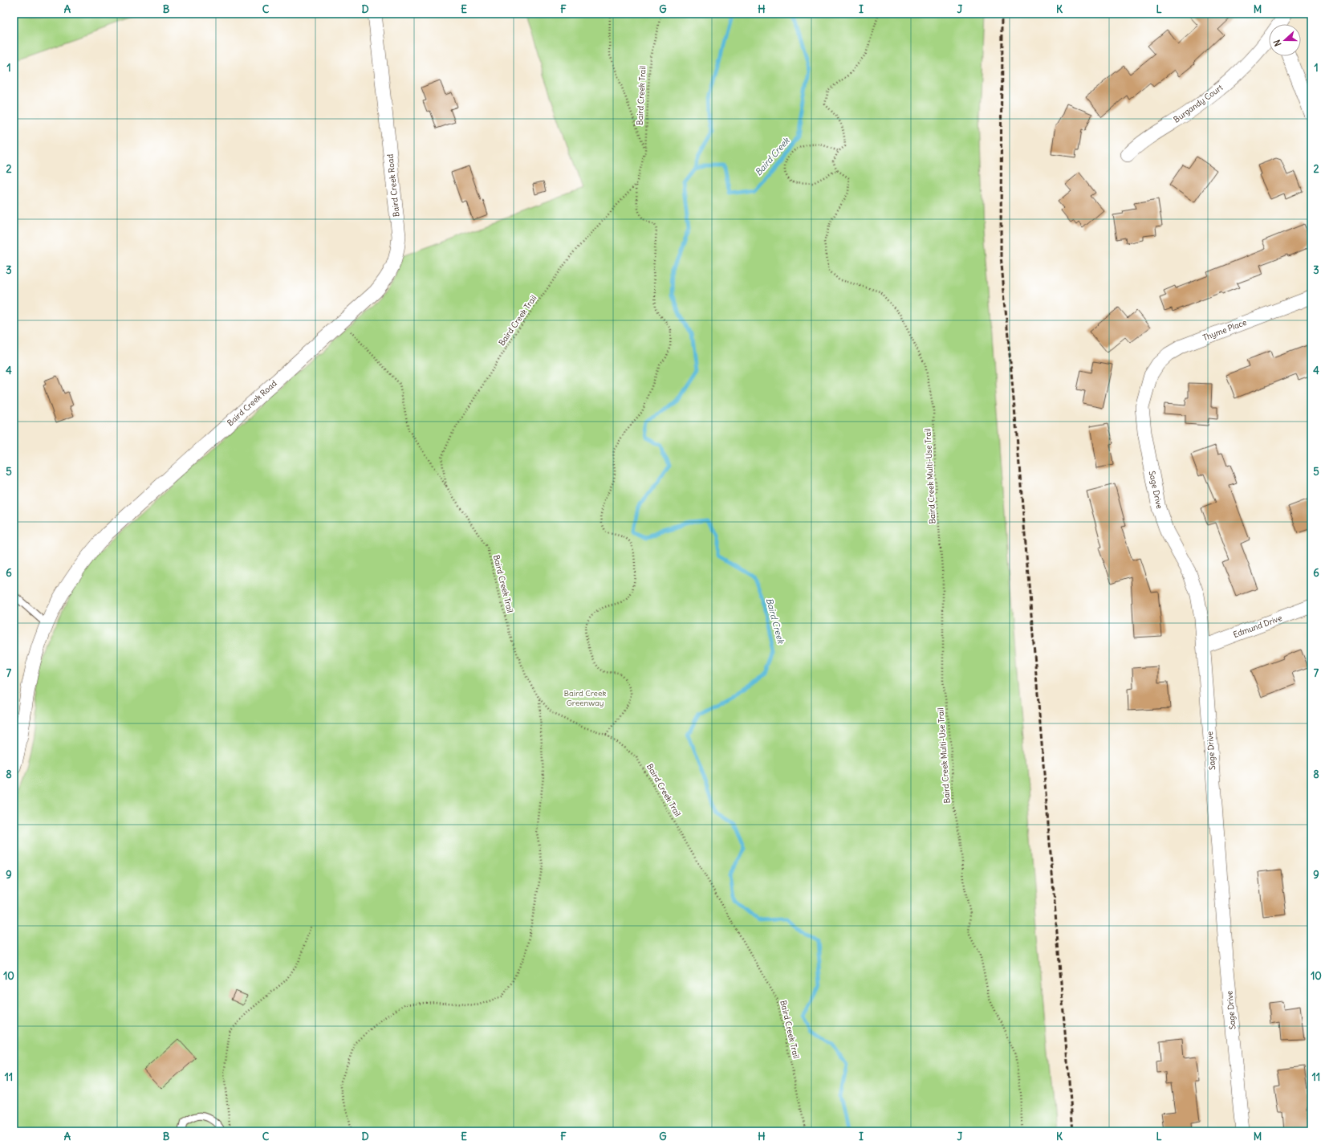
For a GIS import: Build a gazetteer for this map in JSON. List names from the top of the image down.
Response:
{
  "streets": {
    "street": [
      "Burgandy Court",
      "Baird Creek Road",
      "Thyme Place",
      "Sage Drive",
      "Edmund Drive"
    ],
    "path": ["Baird Creek Trail", "Baird Creek Multi-Use Trail"]
  },
  "crossings": [
    ["Thyme Place", "Sage Drive"],
    ["Sage Drive", "Edmund Drive"]
  ],
  "water": ["Baird Creek"],
  "parks": ["Baird Creek Greenway"],
  "north": "left",
  "grid": {
    "columns": [
      "A",
      "B",
      "C",
      "D",
      "E",
      "F",
      "G",
      "H",
      "I",
      "J",
      "K",
      "L",
      "M"
    ],
    "rows": [
      "1",
      "2",
      "3",
      "4",
      "5",
      "6",
      "7",
      "8",
      "9",
      "10",
      "11"
    ]
  }
}
